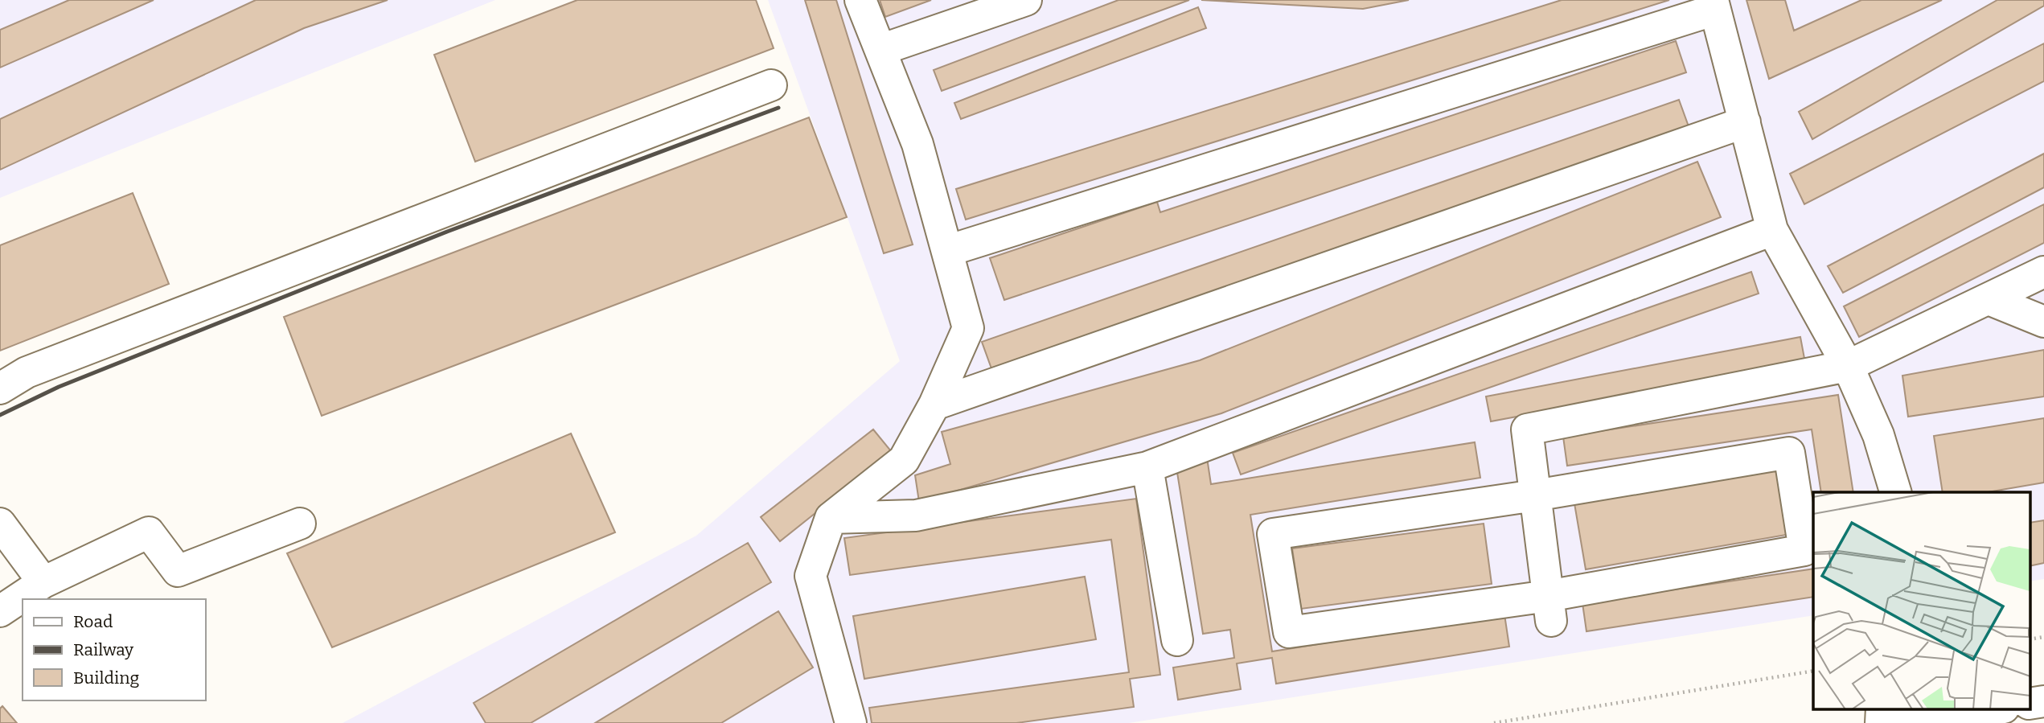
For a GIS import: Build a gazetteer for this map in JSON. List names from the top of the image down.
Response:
{
  "legend": ["Road", "Railway", "Building"]
}
